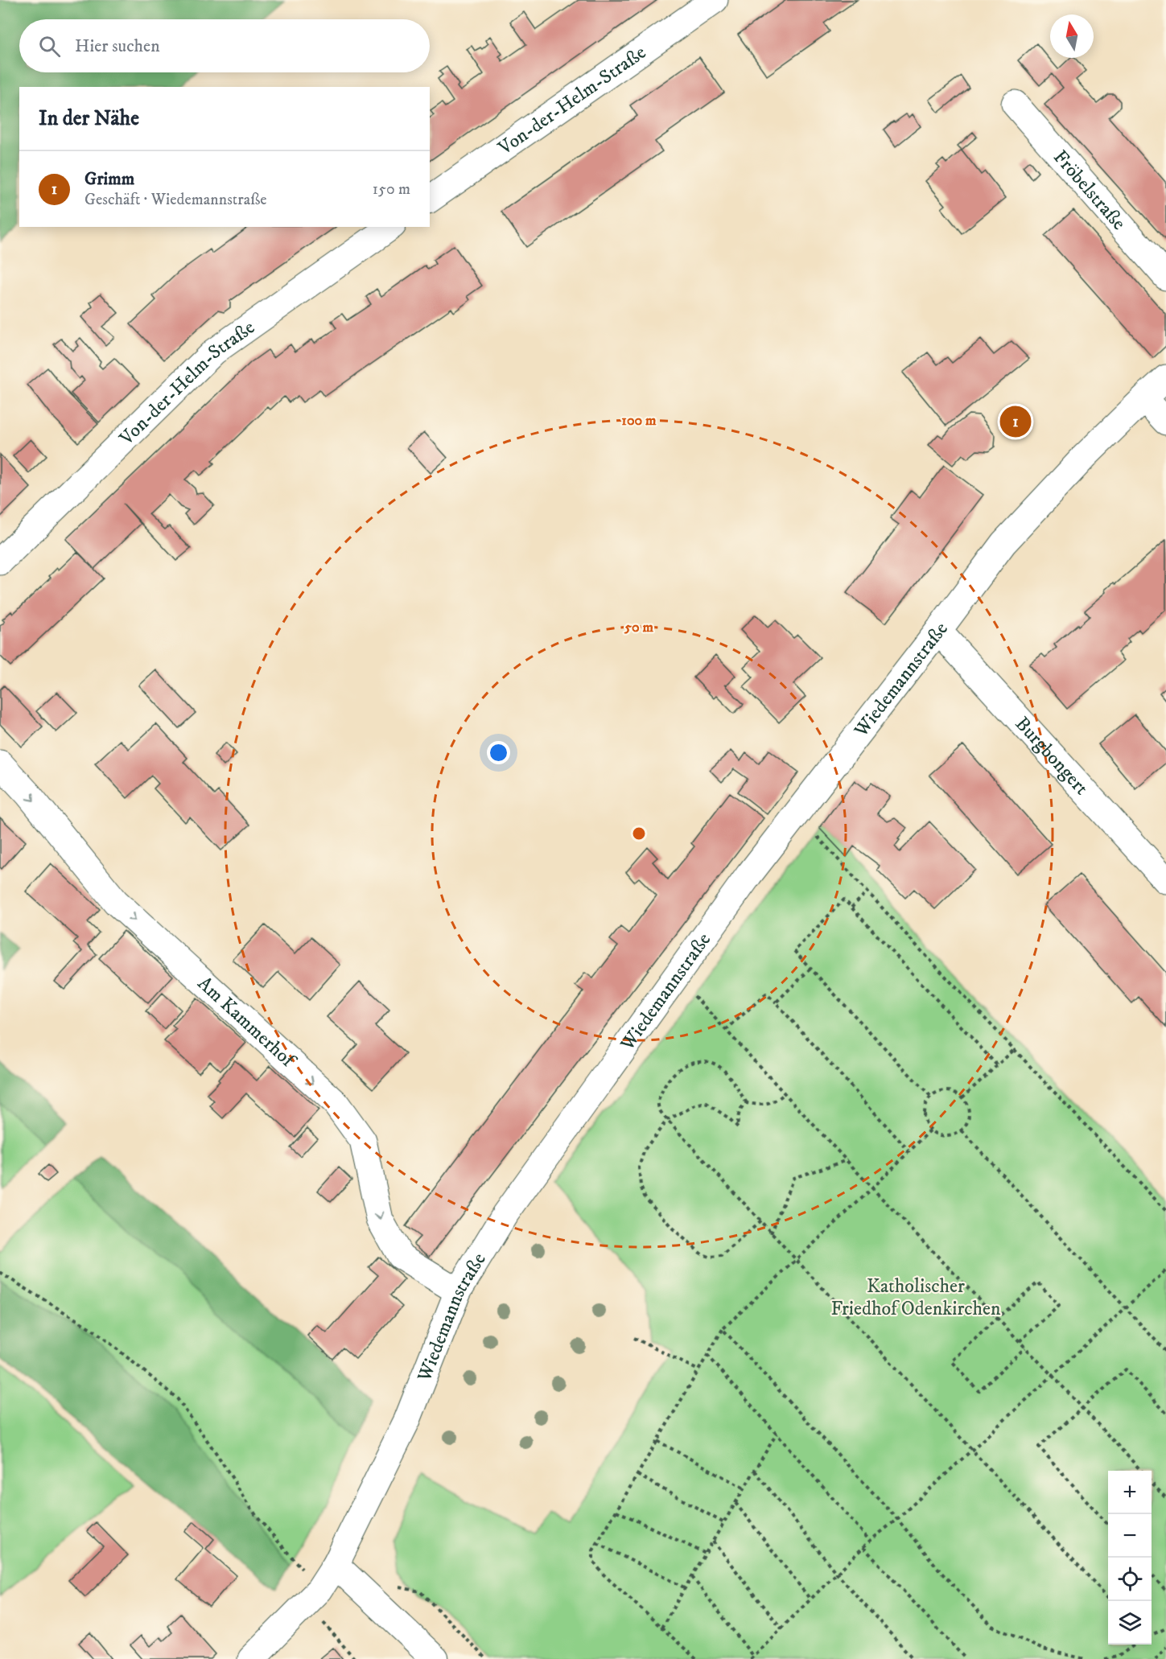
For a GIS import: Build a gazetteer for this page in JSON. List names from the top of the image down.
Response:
{
  "streets": {
    "street": [
      "Von-der-Helm-Straße",
      "Fröbelstraße",
      "Wiedemannstraße",
      "Burgbongert",
      "Am Kammerhof"
    ]
  },
  "crossings": [
    ["Wiedemannstraße", "Burgbongert"],
    ["Wiedemannstraße", "Am Kammerhof"]
  ],
  "one_way": ["Am Kammerhof"],
  "parks": ["Katholischer Friedhof Odenkirchen"],
  "north": "top",
  "page": {
    "search": "Hier suchen",
    "heading": "In der Nähe",
    "list": [
      {
        "mark": "1",
        "name": "Grimm",
        "note": "Geschäft · Wiedemannstraße",
        "value": "150 m"
      }
    ],
    "pins": "1",
    "map_buttons": ["+", "−"]
  },
  "rings": ["100 m", "50 m"]
}
